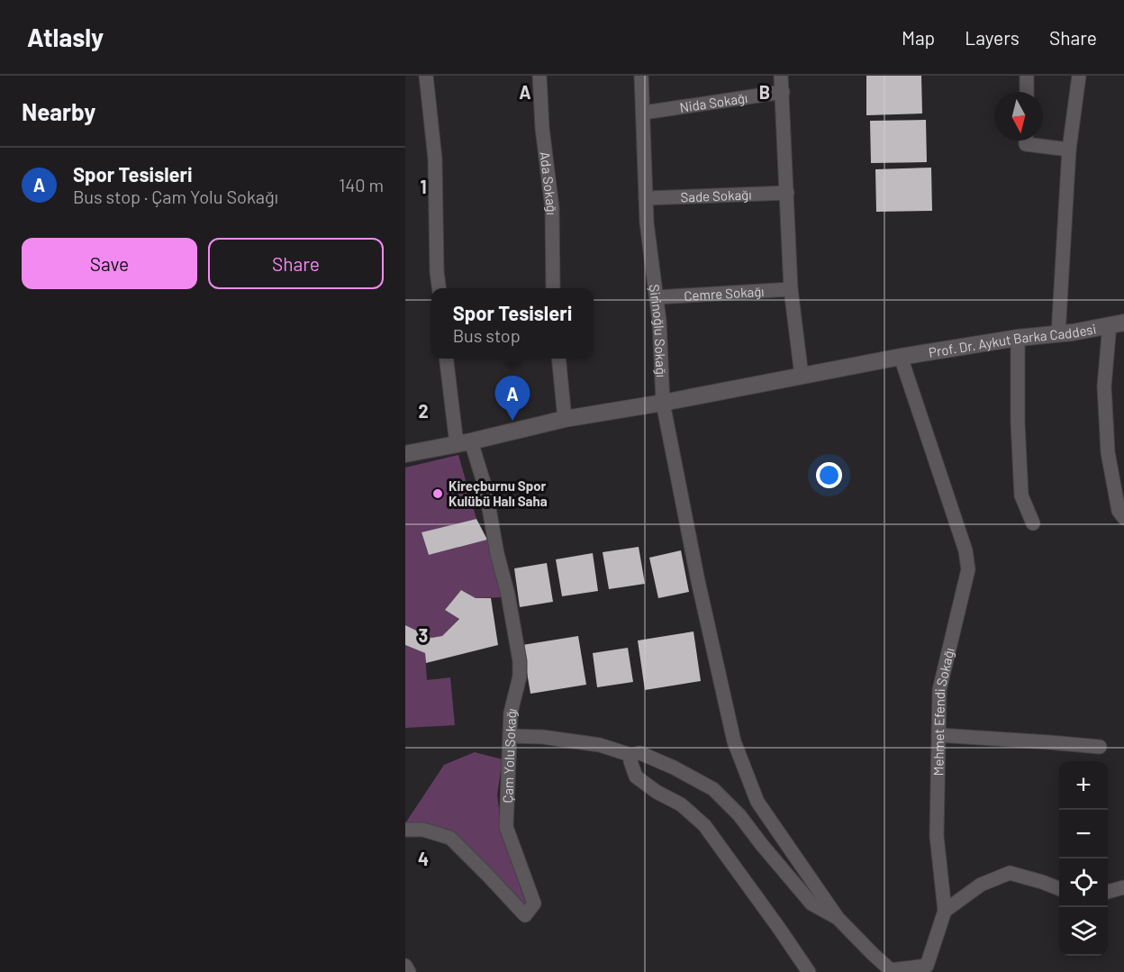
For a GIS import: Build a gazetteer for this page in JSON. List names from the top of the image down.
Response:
{
  "streets": {
    "street": [
      "Nida Sokağı",
      "Ada Sokağı",
      "Sade Sokağı",
      "Cemre Sokağı",
      "Şirinoğlu Sokağı",
      "Prof. Dr. Aykut Barka Caddesi",
      "Mehmet Efendi Sokağı",
      "Çam Yolu Sokağı"
    ]
  },
  "crossings": [
    ["Nida Sokağı", "Şirinoğlu Sokağı"],
    ["Sade Sokağı", "Şirinoğlu Sokağı"],
    ["Cemre Sokağı", "Şirinoğlu Sokağı"],
    ["Şirinoğlu Sokağı", "Prof. Dr. Aykut Barka Caddesi"],
    ["Şirinoğlu Sokağı", "Mehmet Efendi Sokağı"],
    ["Prof. Dr. Aykut Barka Caddesi", "Mehmet Efendi Sokağı"],
    ["Prof. Dr. Aykut Barka Caddesi", "Çam Yolu Sokağı"]
  ],
  "places": ["Kireçburnu Spor Kulübü Halı Saha"],
  "north": "bottom",
  "page": {
    "header": "Atlasly",
    "nav": ["Map", "Layers", "Share"],
    "heading": "Nearby",
    "list": [
      {
        "mark": "A",
        "name": "Spor Tesisleri",
        "note": "Bus stop · Çam Yolu Sokağı",
        "value": "140 m"
      }
    ],
    "buttons": ["Save", "Share"],
    "popup": ["Spor Tesisleri", "Bus stop"],
    "pins": "A",
    "map_buttons": ["+", "−"]
  },
  "grid": {
    "columns": ["A", "B"],
    "rows": [
      "1",
      "2",
      "3",
      "4"
    ]
  }
}
